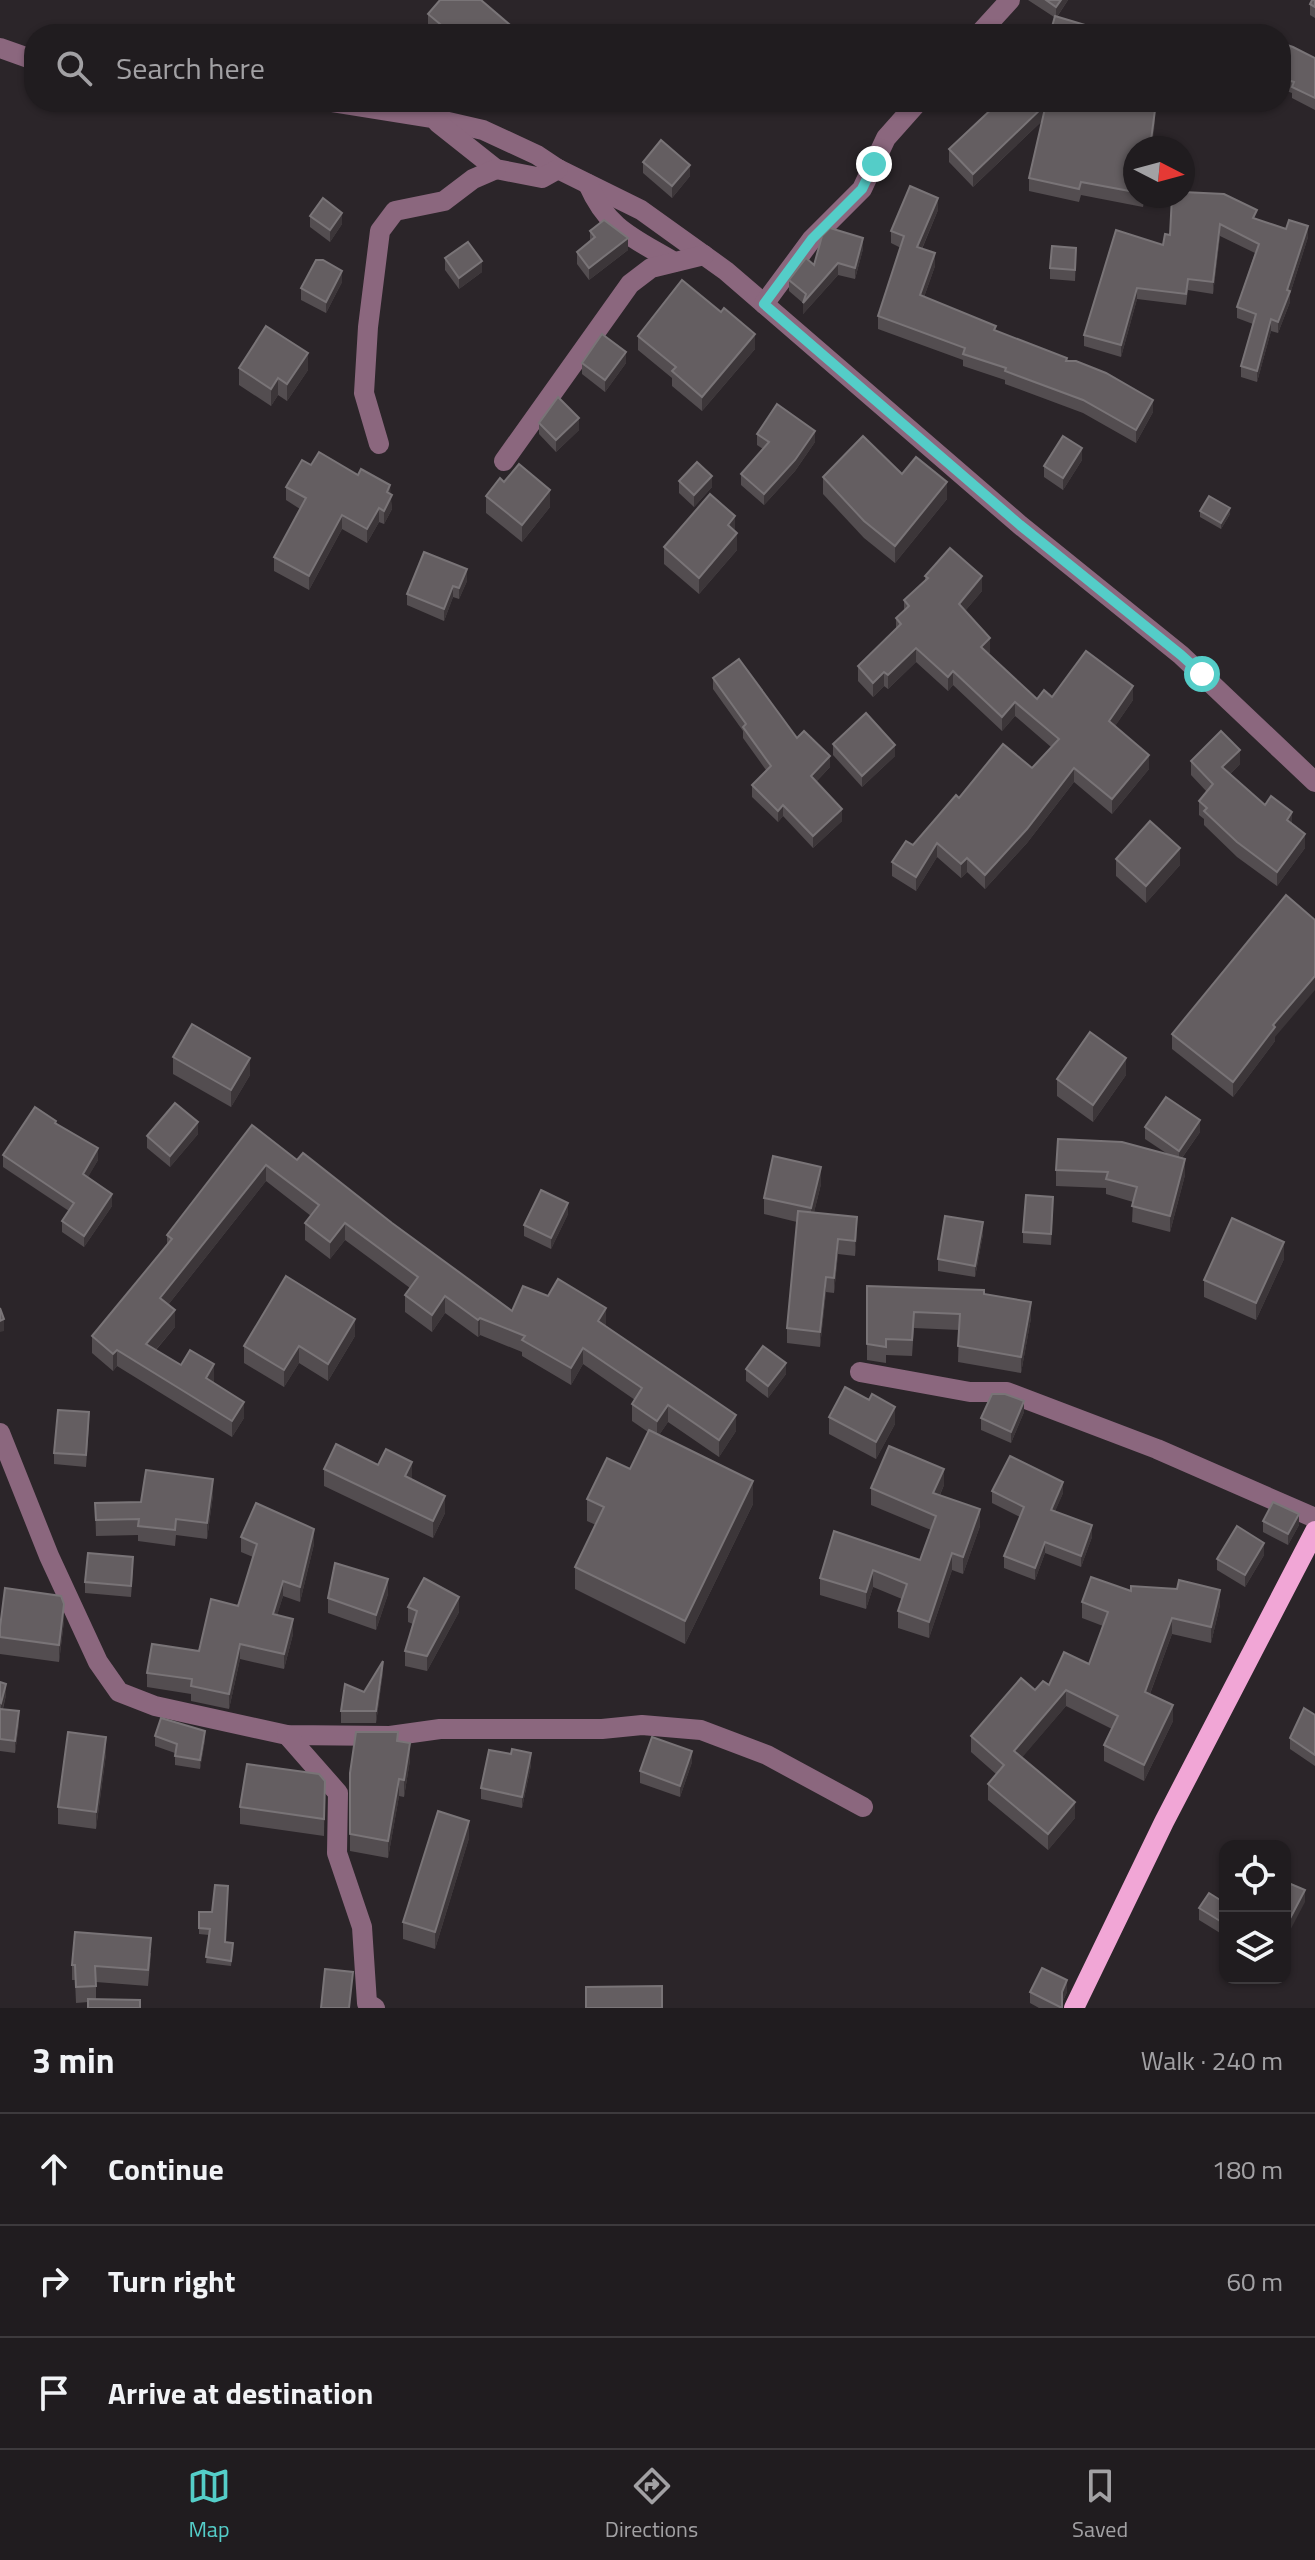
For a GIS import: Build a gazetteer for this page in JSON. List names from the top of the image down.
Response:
{
  "north": "right",
  "page": {
    "search": "Search here",
    "heading": ["3 min", "Walk · 240 m"],
    "list": [
      ["Continue", "180 m"],
      ["Turn right", "60 m"],
      "Arrive at destination"
    ],
    "nav": ["Map", "Directions", "Saved"]
  }
}
